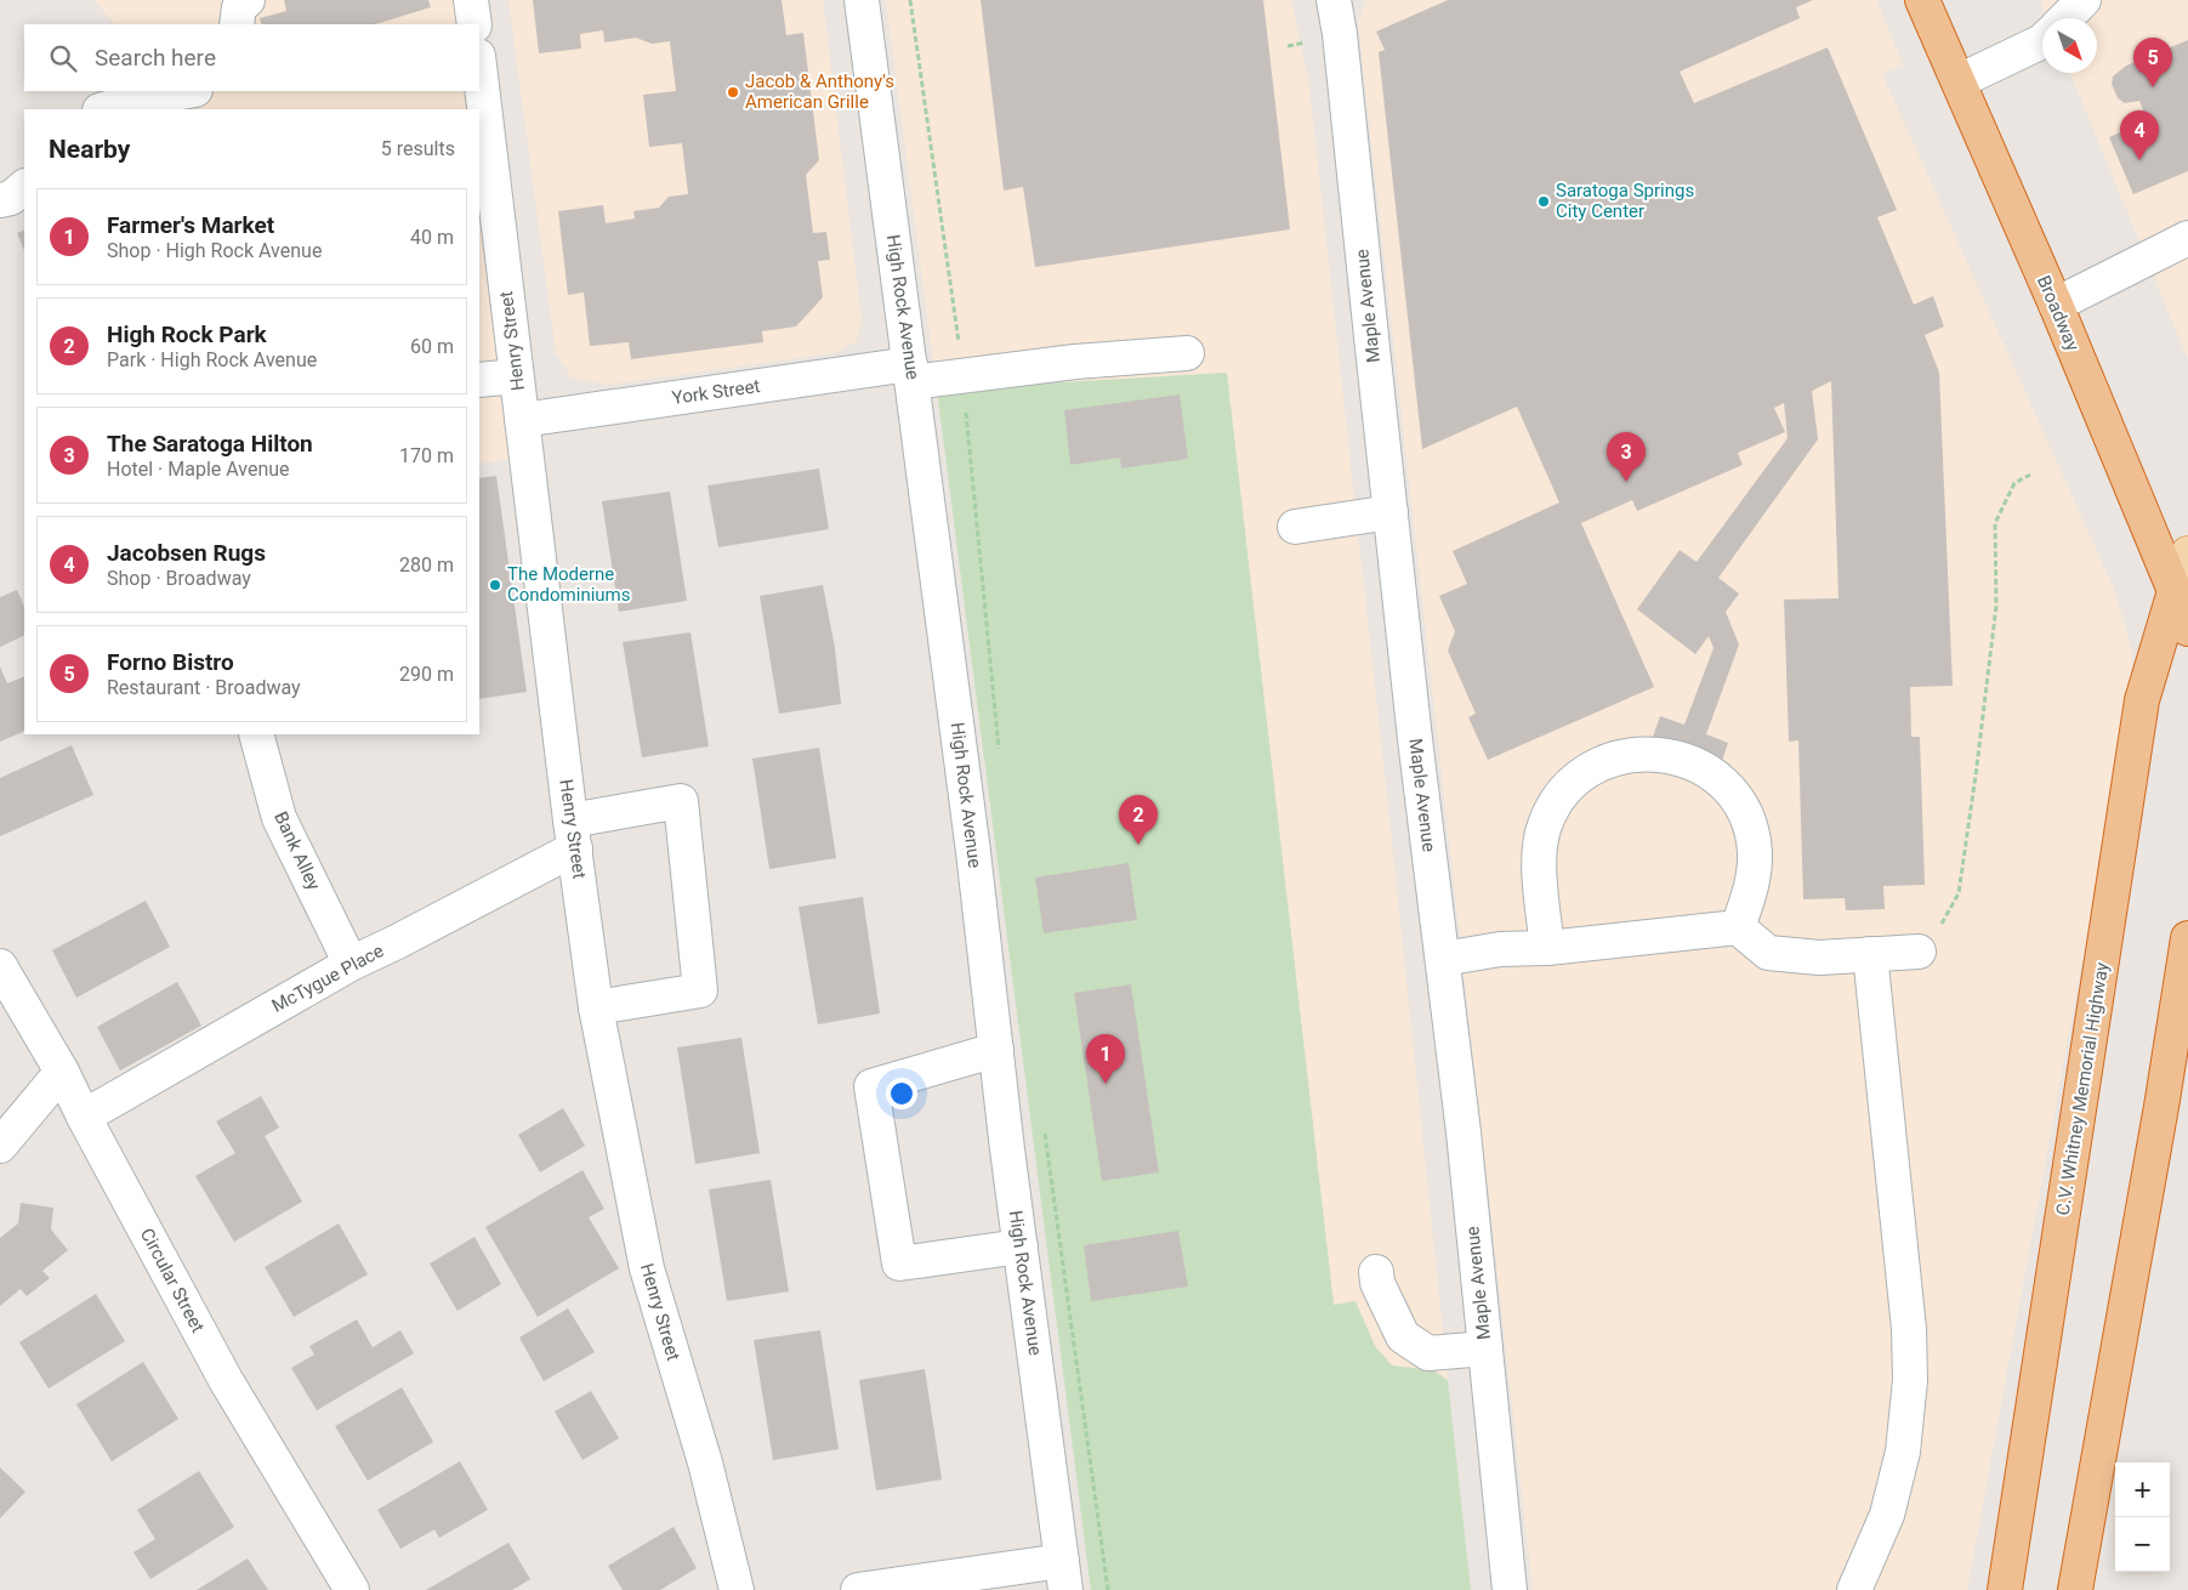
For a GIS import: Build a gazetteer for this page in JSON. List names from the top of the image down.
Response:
{
  "streets": {
    "highway": ["Broadway", "C.V. Whitney Memorial Highway"],
    "street": [
      "Maple Avenue",
      "High Rock Avenue",
      "Henry Street",
      "York Street",
      "Bank Alley",
      "McTygue Place",
      "Circular Street"
    ]
  },
  "crossings": [
    ["High Rock Avenue", "York Street"],
    ["Broadway", "C.V. Whitney Memorial Highway"],
    ["Henry Street", "York Street"],
    ["Henry Street", "McTygue Place"],
    ["Bank Alley", "McTygue Place"],
    ["McTygue Place", "Circular Street"]
  ],
  "places": ["Jacob & Anthony's American Grille", "Saratoga Springs City Center", "The Moderne Condominiums"],
  "north": "bottom right",
  "page": {
    "search": "Search here",
    "pins": [
      "5",
      "4",
      "3",
      "2",
      "1"
    ],
    "heading": ["Nearby", "5 results"],
    "list": [
      {
        "mark": "1",
        "name": "Farmer's Market",
        "note": "Shop · High Rock Avenue",
        "value": "40 m"
      },
      {
        "mark": "2",
        "name": "High Rock Park",
        "note": "Park · High Rock Avenue",
        "value": "60 m"
      },
      {
        "mark": "3",
        "name": "The Saratoga Hilton",
        "note": "Hotel · Maple Avenue",
        "value": "170 m"
      },
      {
        "mark": "4",
        "name": "Jacobsen Rugs",
        "note": "Shop · Broadway",
        "value": "280 m"
      },
      {
        "mark": "5",
        "name": "Forno Bistro",
        "note": "Restaurant · Broadway",
        "value": "290 m"
      }
    ],
    "map_buttons": ["+", "−"]
  }
}
